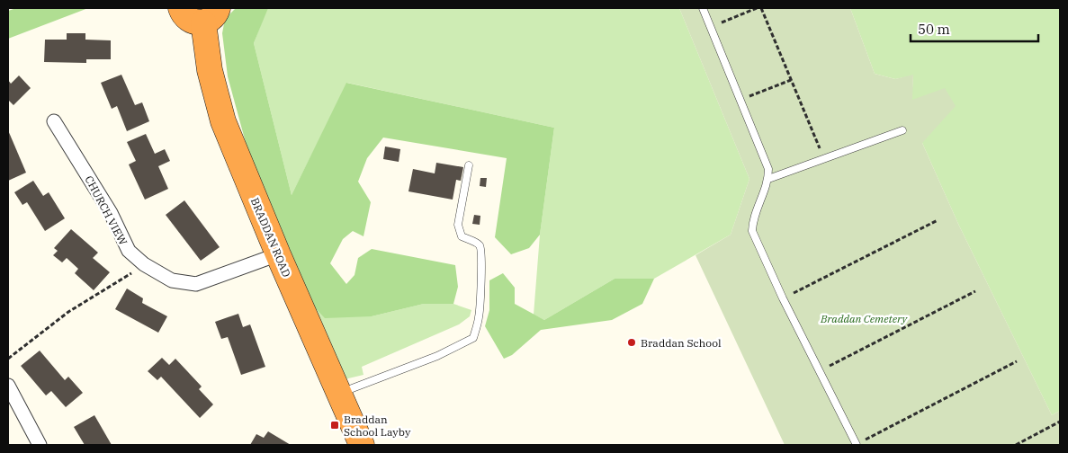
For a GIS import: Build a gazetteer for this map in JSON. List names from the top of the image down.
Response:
{
  "streets": {
    "highway": ["BRADDAN ROAD"],
    "street": ["CHURCH VIEW"]
  },
  "crossings": [
    ["CHURCH VIEW", "BRADDAN ROAD"]
  ],
  "parks": ["Braddan Cemetery"],
  "places": {
    "other": ["Braddan School"],
    "transit": ["Braddan School Layby"]
  },
  "scale_bar": "50 m"
}
